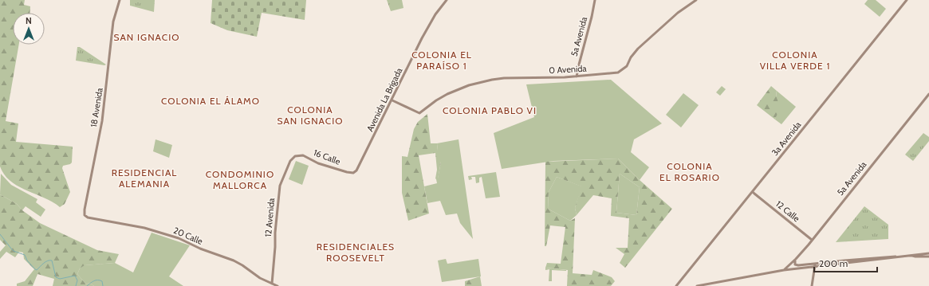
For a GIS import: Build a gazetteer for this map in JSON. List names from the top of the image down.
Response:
{
  "streets": {
    "main road": [
      "5a Avenida",
      "0 Avenida",
      "Avenida La Brigada",
      "18 Avenida",
      "3a Avenida",
      "16 Calle",
      "12 Calle",
      "12 Avenida",
      "20 Calle"
    ]
  },
  "crossings": [
    ["5a Avenida", "0 Avenida"],
    ["5a Avenida", "12 Calle"],
    ["0 Avenida", "Avenida La Brigada"],
    ["Avenida La Brigada", "16 Calle"],
    ["18 Avenida", "20 Calle"],
    ["3a Avenida", "12 Calle"],
    ["16 Calle", "12 Avenida"],
    ["12 Avenida", "20 Calle"]
  ],
  "districts": [
    "SAN IGNACIO",
    "COLONIA EL PARAÍSO 1",
    "COLONIA VILLA VERDE 1",
    "COLONIA EL ÁLAMO",
    "COLONIA SAN IGNACIO",
    "COLONIA PABLO VI",
    "COLONIA EL ROSARIO",
    "RESIDENCIAL ALEMANIA",
    "CONDOMINIO MALLORCA",
    "RESIDENCIALES ROOSEVELT"
  ],
  "scale_bar": "200 m",
  "north": "top"
}
